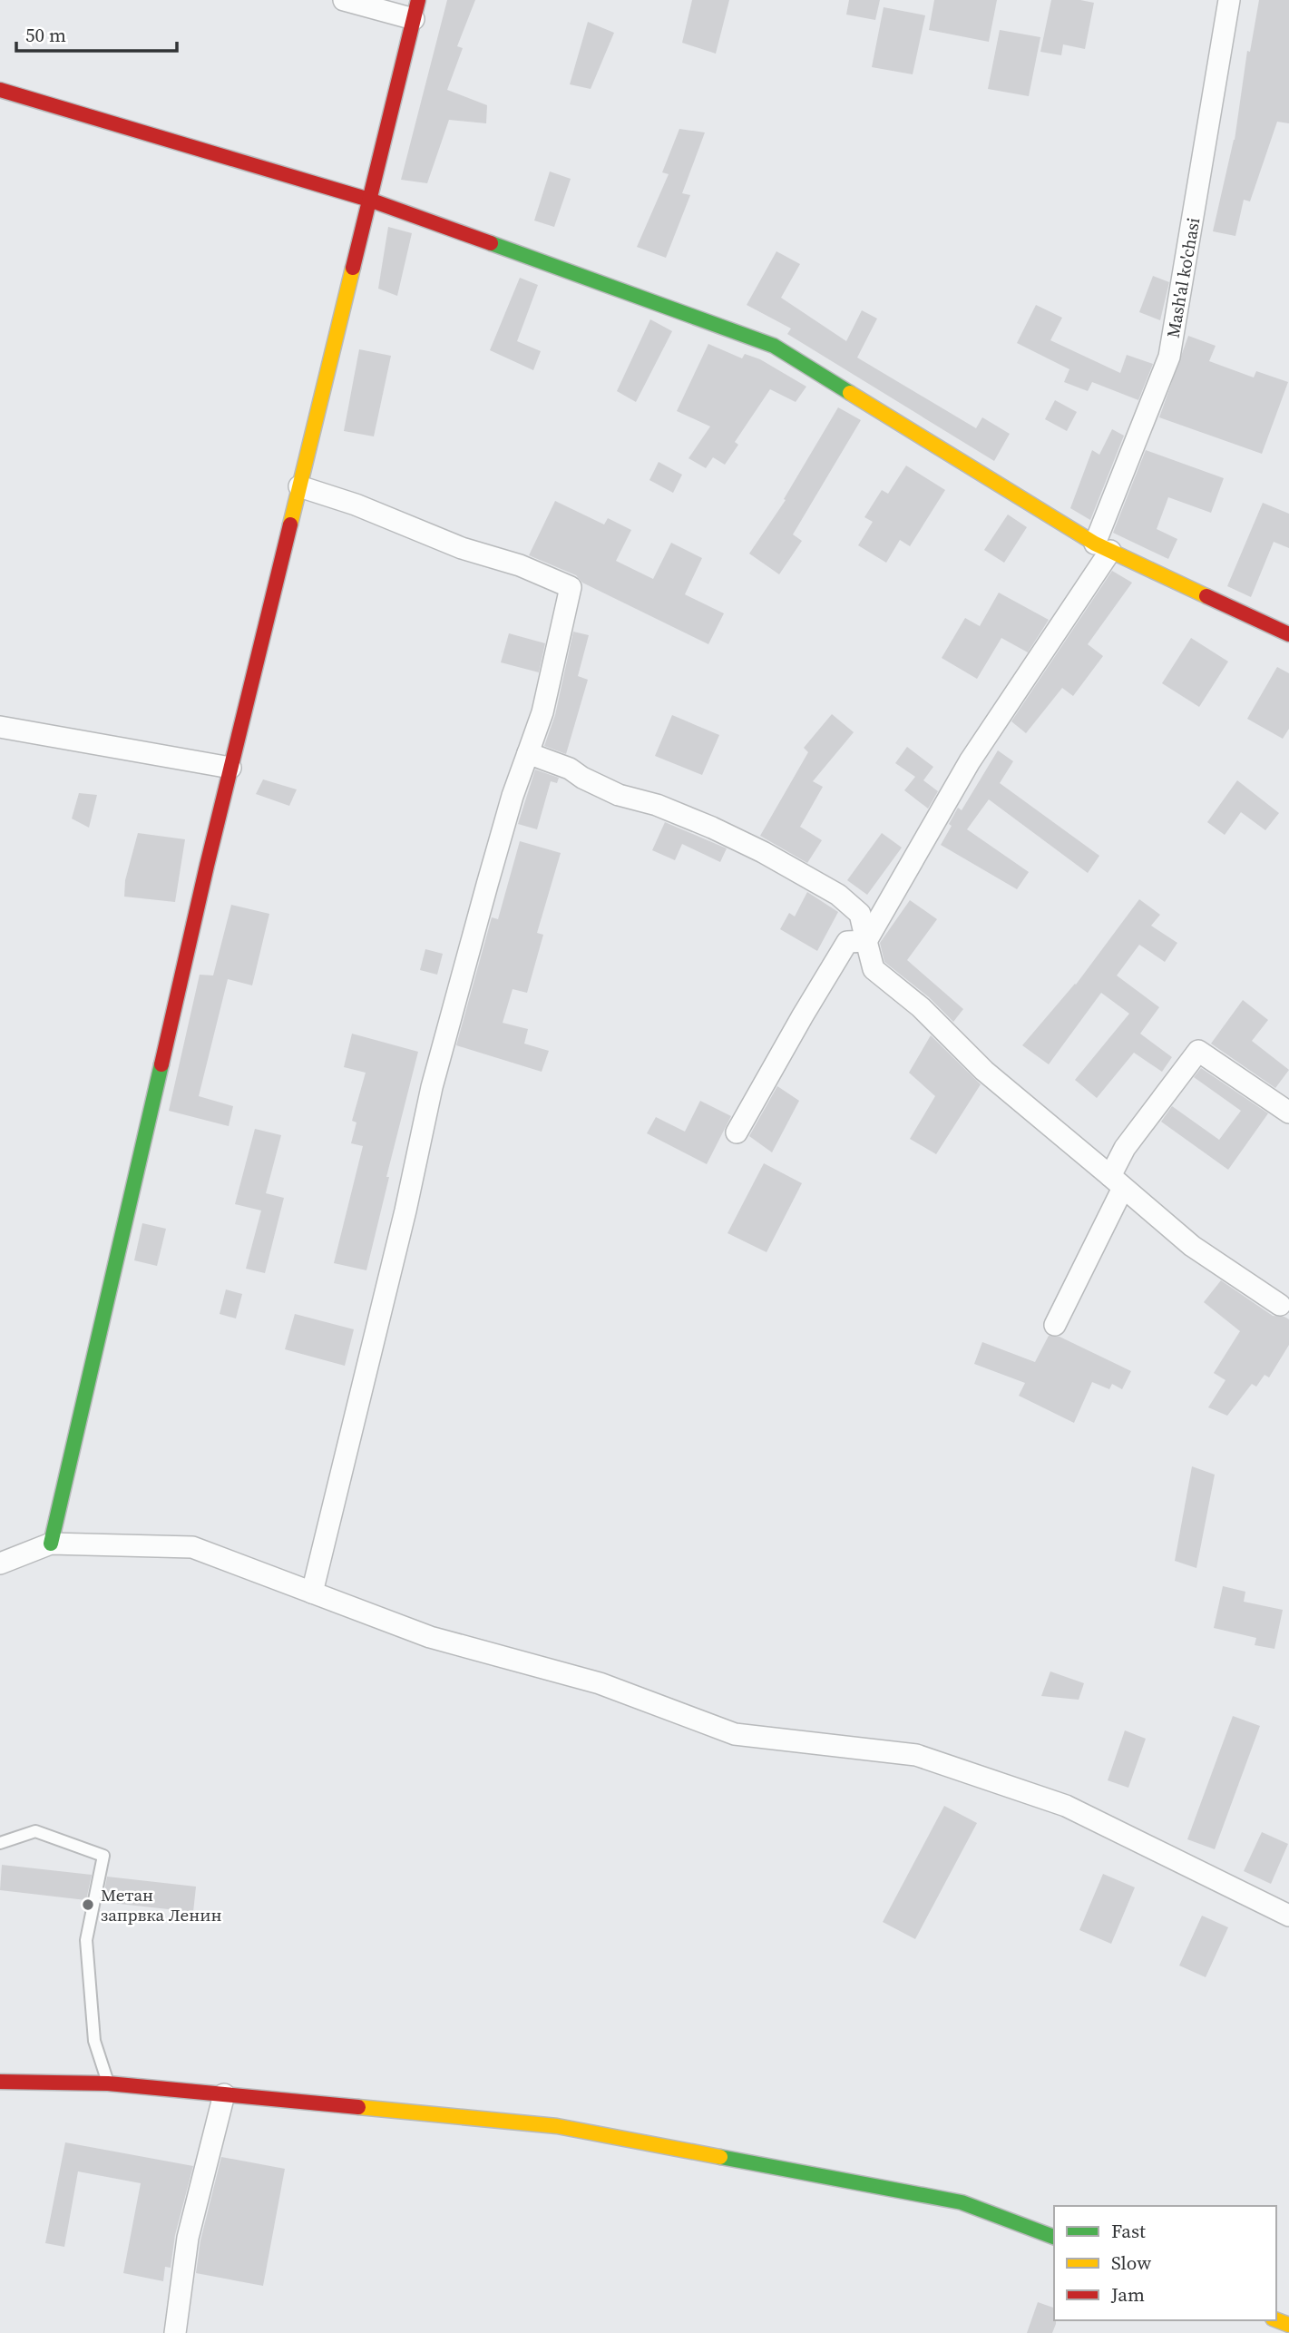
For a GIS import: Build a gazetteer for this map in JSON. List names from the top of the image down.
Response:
{
  "streets": {
    "street": ["Mash'al ko'chasi"]
  },
  "places": ["Метан запрвка Ленин"],
  "legend": ["Fast", "Slow", "Jam"],
  "scale_bar": "50 m"
}
